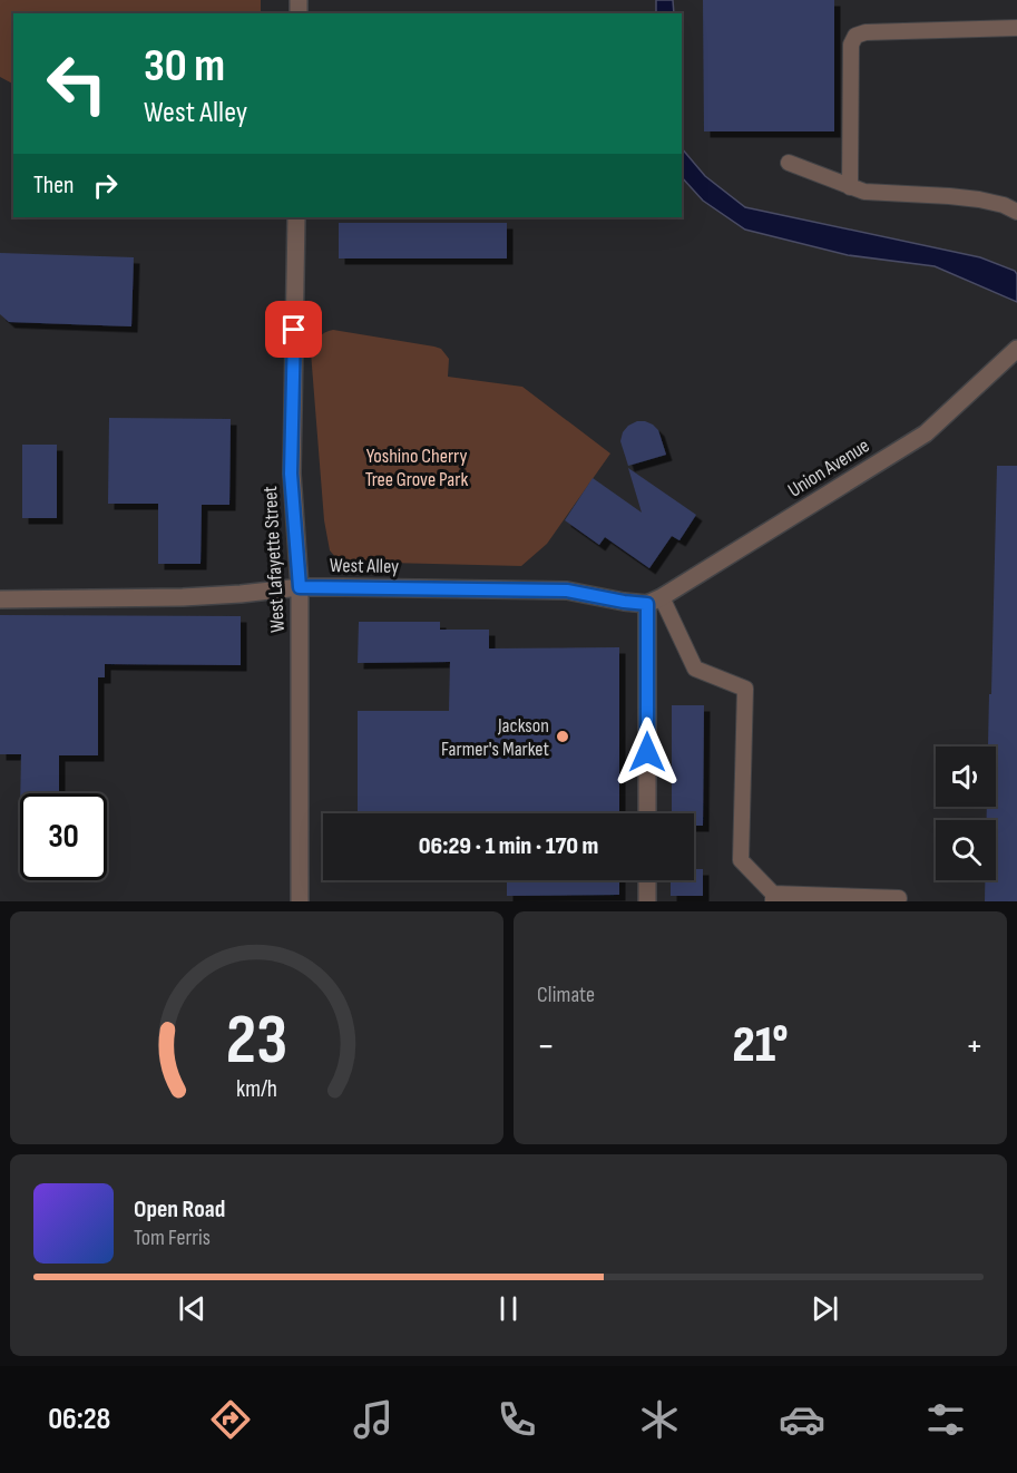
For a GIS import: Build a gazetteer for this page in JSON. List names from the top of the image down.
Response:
{
  "streets": {
    "street": ["Union Avenue", "West Lafayette Street", "West Alley"]
  },
  "crossings": [
    ["Union Avenue", "West Alley"],
    ["West Lafayette Street", "West Alley"]
  ],
  "parks": ["Yoshino Cherry Tree Grove Park"],
  "places": ["Jackson Farmer's Market"],
  "page": {
    "turn": ["30 m", "West Alley"],
    "then": "Then",
    "limit": "30",
    "trip": "06:29 · 1 min · 170 m",
    "tile": "Climate",
    "heat": ["−", "21°", "+"],
    "song": ["Open Road", "Tom Ferris"],
    "tabs": "06:28",
    "gauge": ["23", "km/h"]
  }
}
